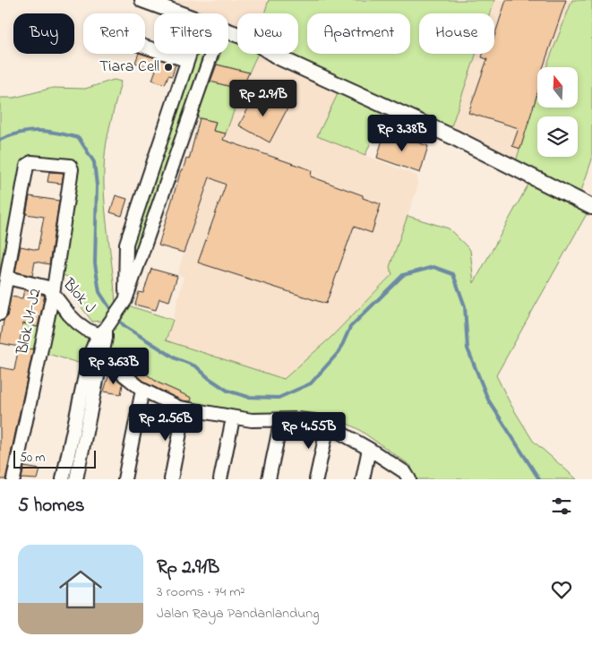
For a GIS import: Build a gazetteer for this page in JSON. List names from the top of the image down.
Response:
{
  "streets": {
    "street": ["Blok J", "Blok J1-J2"]
  },
  "crossings": [
    ["Blok J", "Blok J1-J2"]
  ],
  "places": ["Tiara Cell"],
  "scale_bar": "50 m",
  "north": "top",
  "page": {
    "chip": [
      "Buy",
      "Rent",
      "Filters",
      "New",
      "Apartment",
      "House"
    ],
    "price": [
      "Rp 2.91B",
      "Rp 3.38B",
      "Rp 3.63B",
      "Rp 2.56B",
      "Rp 4.55B"
    ],
    "scale": "50 m",
    "heading": "5 homes",
    "list": [
      {
        "name": "Rp 2.91B",
        "note": "3 rooms · 74 m² · Jalan Raya Pandanlandung"
      }
    ]
  }
}
